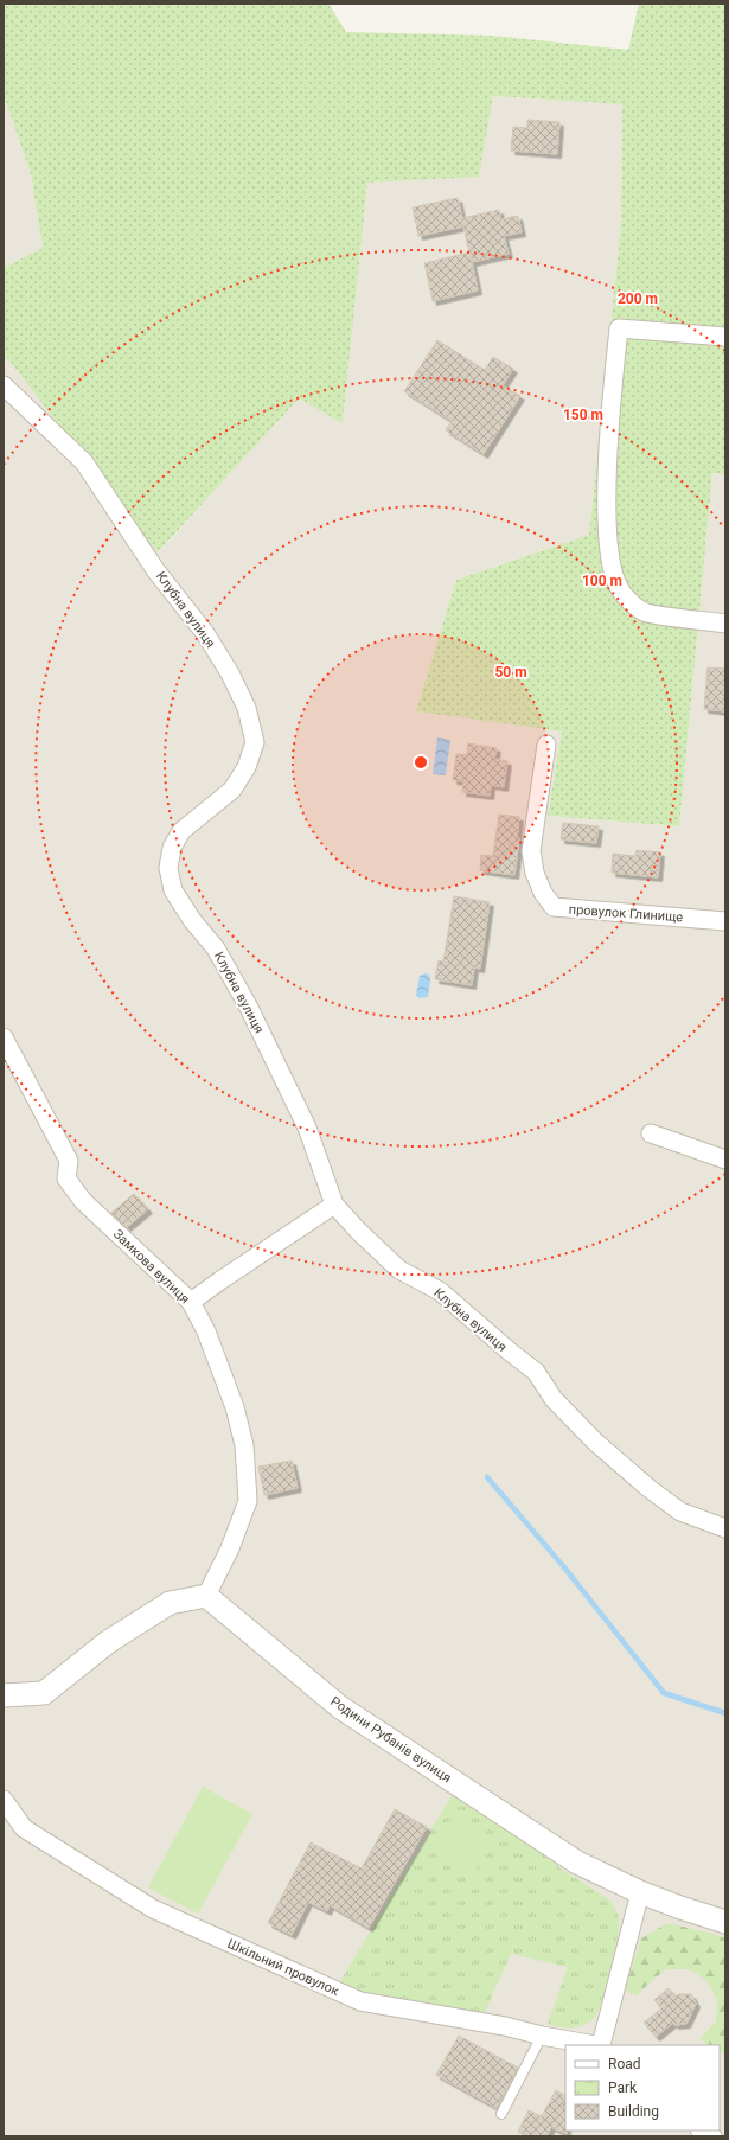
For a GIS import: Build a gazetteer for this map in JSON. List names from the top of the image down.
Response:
{
  "streets": {
    "street": [
      "Клубна вулиця",
      "провулок Глинище",
      "Замкова вулиця",
      "Родини Рубанів вулиця",
      "Шкільний провулок"
    ]
  },
  "crossings": [
    ["Замкова вулиця", "Родини Рубанів вулиця"]
  ],
  "legend": ["Road", "Park", "Building"],
  "rings": [
    "200 m",
    "150 m",
    "100 m",
    "50 m"
  ]
}
